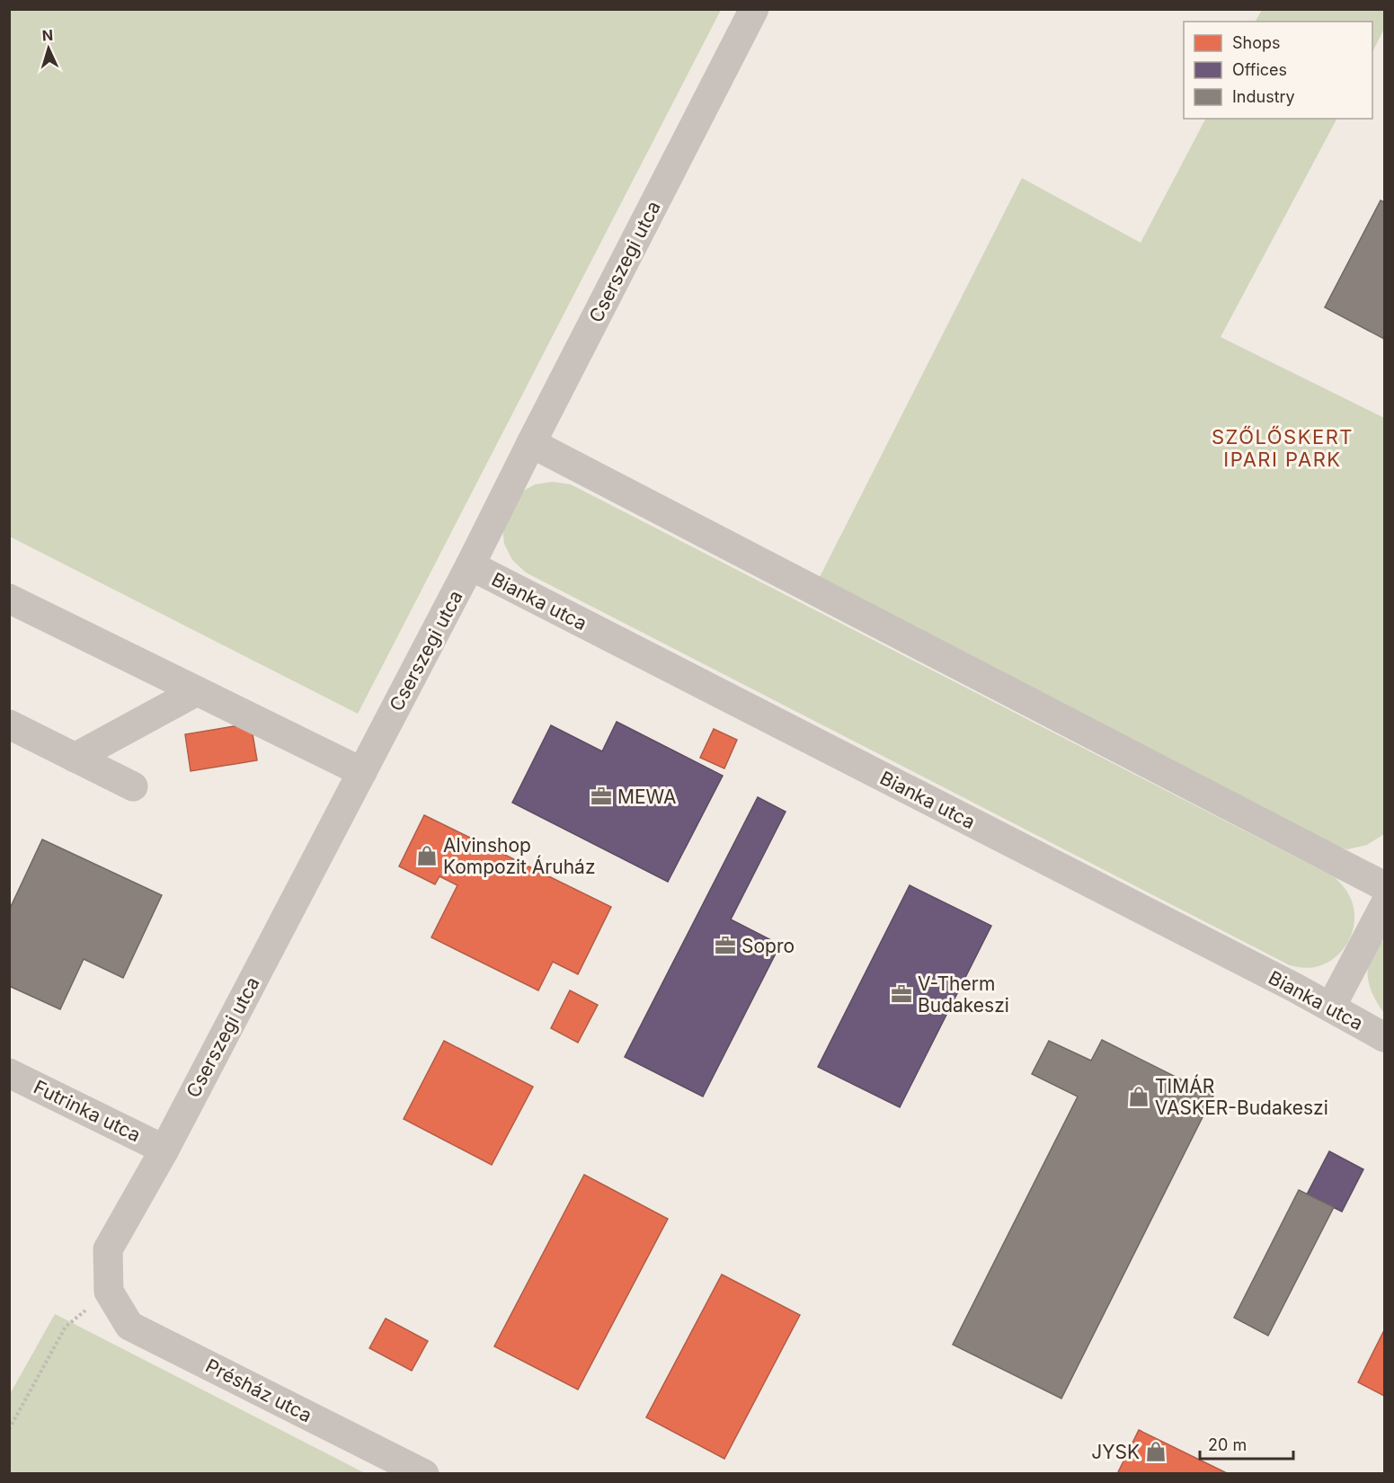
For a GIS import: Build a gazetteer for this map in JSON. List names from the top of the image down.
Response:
{
  "streets": {
    "street": [
      "Cserszegi utca",
      "Bianka utca",
      "Futrinka utca",
      "Présház utca"
    ]
  },
  "crossings": [
    ["Cserszegi utca", "Bianka utca"],
    ["Cserszegi utca", "Futrinka utca"],
    ["Cserszegi utca", "Présház utca"]
  ],
  "districts": ["SZŐLŐSKERT IPARI PARK"],
  "places": {
    "office": ["MEWA", "Sopro", "V-Therm Budakeszi"],
    "shop": ["Alvinshop Kompozit Áruház", "TIMÁR VASKER-Budakeszi", "JYSK"]
  },
  "legend": ["Shops", "Offices", "Industry"],
  "scale_bar": "20 m",
  "north": "top"
}
